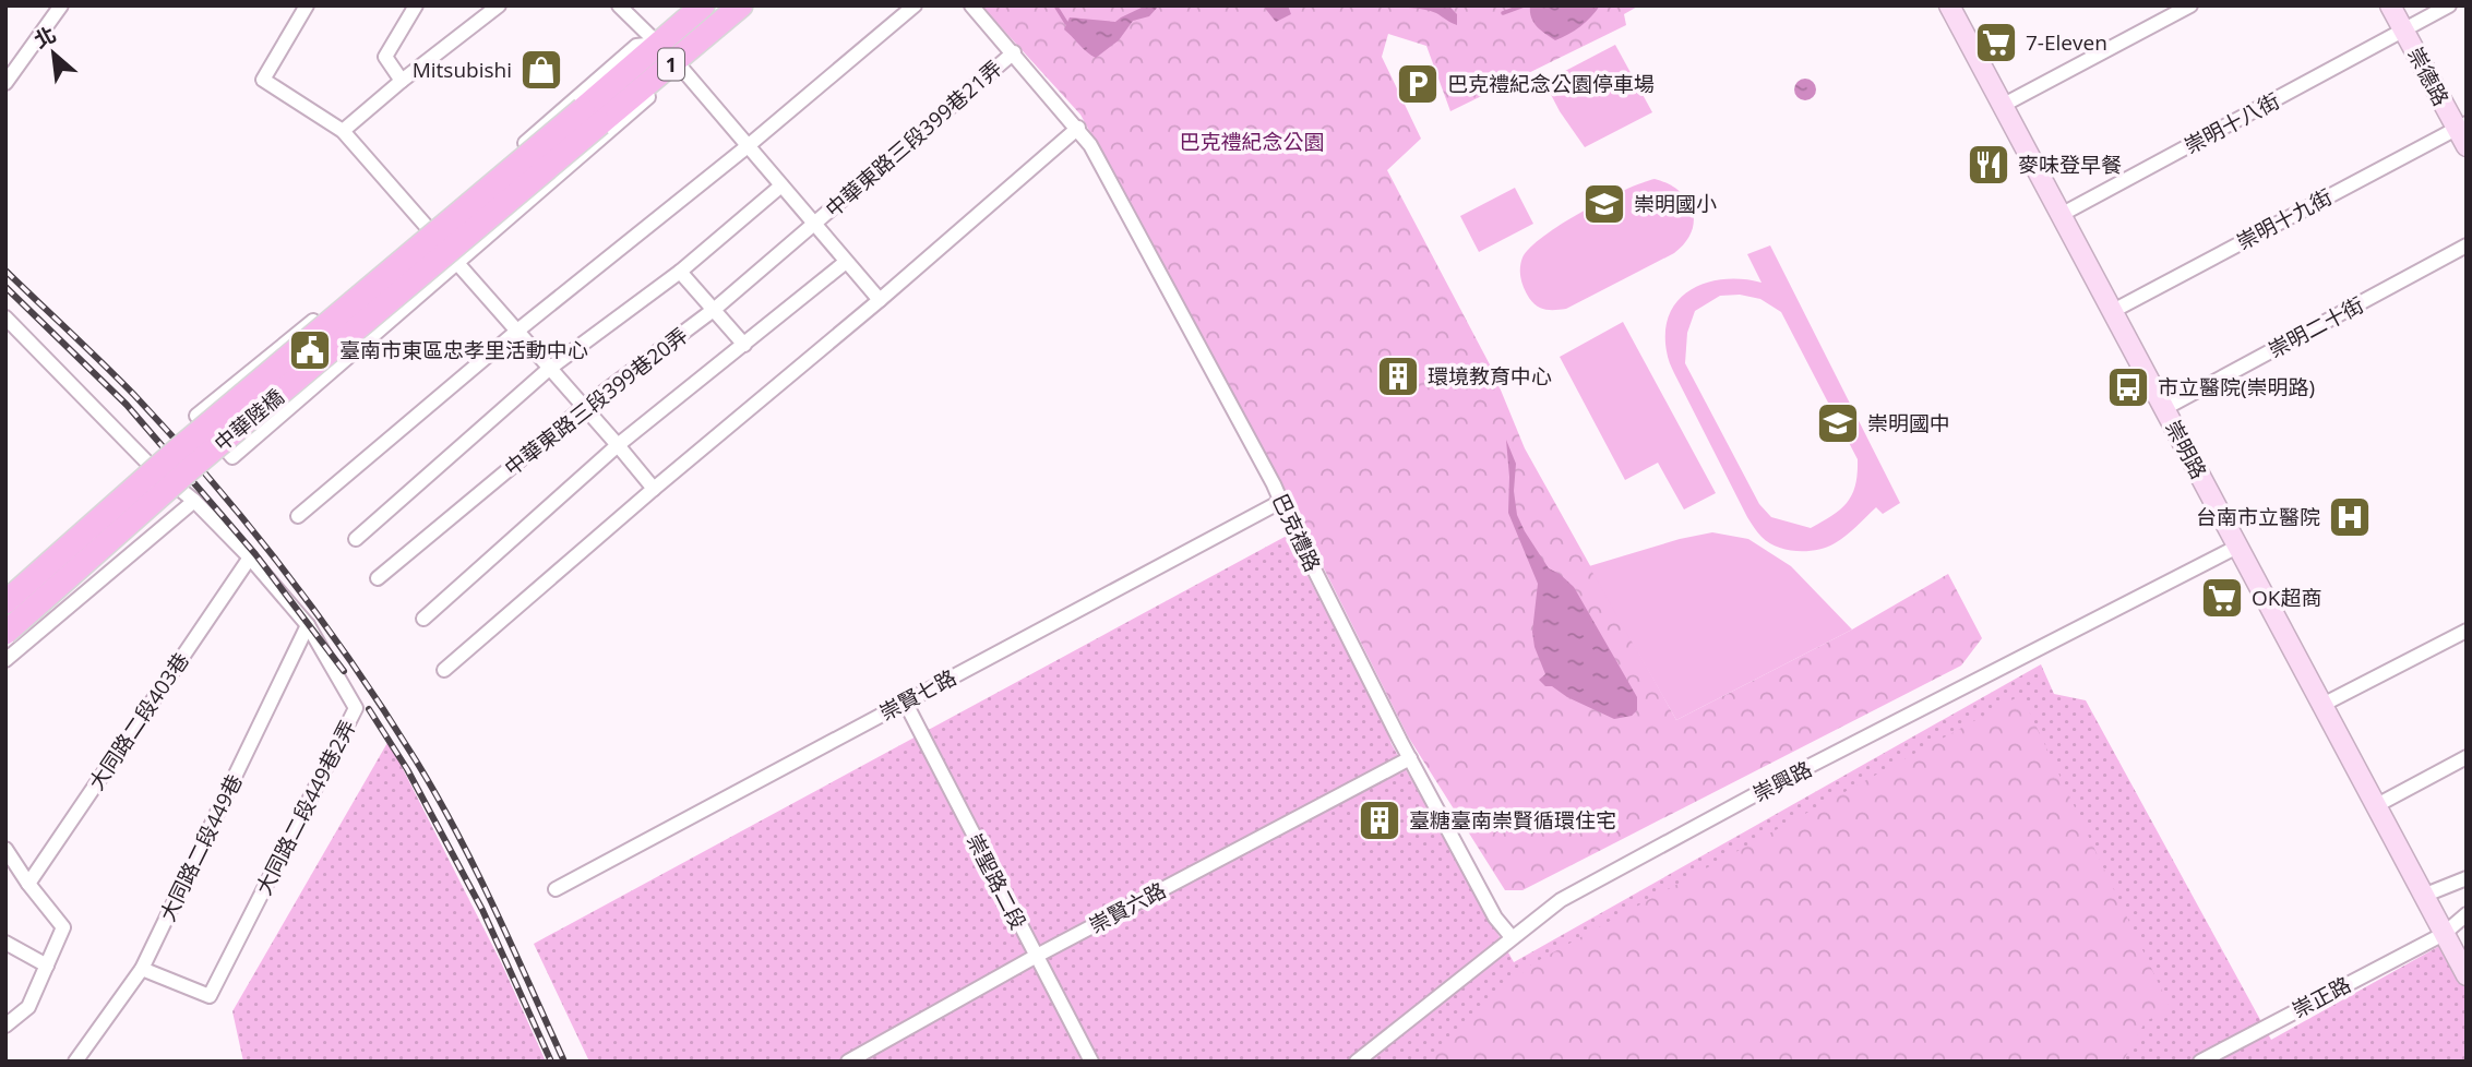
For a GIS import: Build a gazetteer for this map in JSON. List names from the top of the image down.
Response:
{
  "streets": {
    "main road": ["1", "中華陸橋"],
    "street": [
      "崇德路",
      "崇明十八街",
      "中華東路三段399巷21弄",
      "崇明十九街",
      "崇明二十街",
      "中華東路三段399巷20弄",
      "崇明路",
      "巴克禮路",
      "崇賢七路",
      "大同路二段403巷",
      "崇興路",
      "大同路二段449巷2弄",
      "大同路二段449巷",
      "崇聖路二段",
      "崇賢六路",
      "崇正路"
    ]
  },
  "crossings": [
    ["1", "中華陸橋"],
    ["崇德路", "崇明十八街"],
    ["崇德路", "崇明十九街"],
    ["崇明十八街", "崇明路"],
    ["中華東路三段399巷21弄", "中華東路三段399巷20弄"],
    ["中華東路三段399巷21弄", "巴克禮路"],
    ["崇明十九街", "崇明路"],
    ["崇明二十街", "崇明路"],
    ["崇明路", "崇興路"],
    ["崇明路", "崇正路"],
    ["巴克禮路", "崇賢七路"],
    ["巴克禮路", "崇興路"],
    ["巴克禮路", "崇賢六路"],
    ["崇賢七路", "崇聖路二段"],
    ["大同路二段403巷", "大同路二段449巷2弄"],
    ["大同路二段449巷2弄", "大同路二段449巷"],
    ["崇聖路二段", "崇賢六路"]
  ],
  "parks": ["巴克禮紀念公園"],
  "places": {
    "supermarket": ["7-Eleven", "OK超商"],
    "shop": ["Mitsubishi"],
    "parking": ["巴克禮紀念公園停車場"],
    "restaurant": ["麥味登早餐"],
    "school or university": ["崇明國小", "崇明國中"],
    "public building": ["臺南市東區忠孝里活動中心"],
    "building": ["環境教育中心", "臺糖臺南崇賢循環住宅"],
    "bus stop": ["市立醫院(崇明路)"],
    "hospital": ["台南市立醫院"]
  },
  "north": "top left"
}
